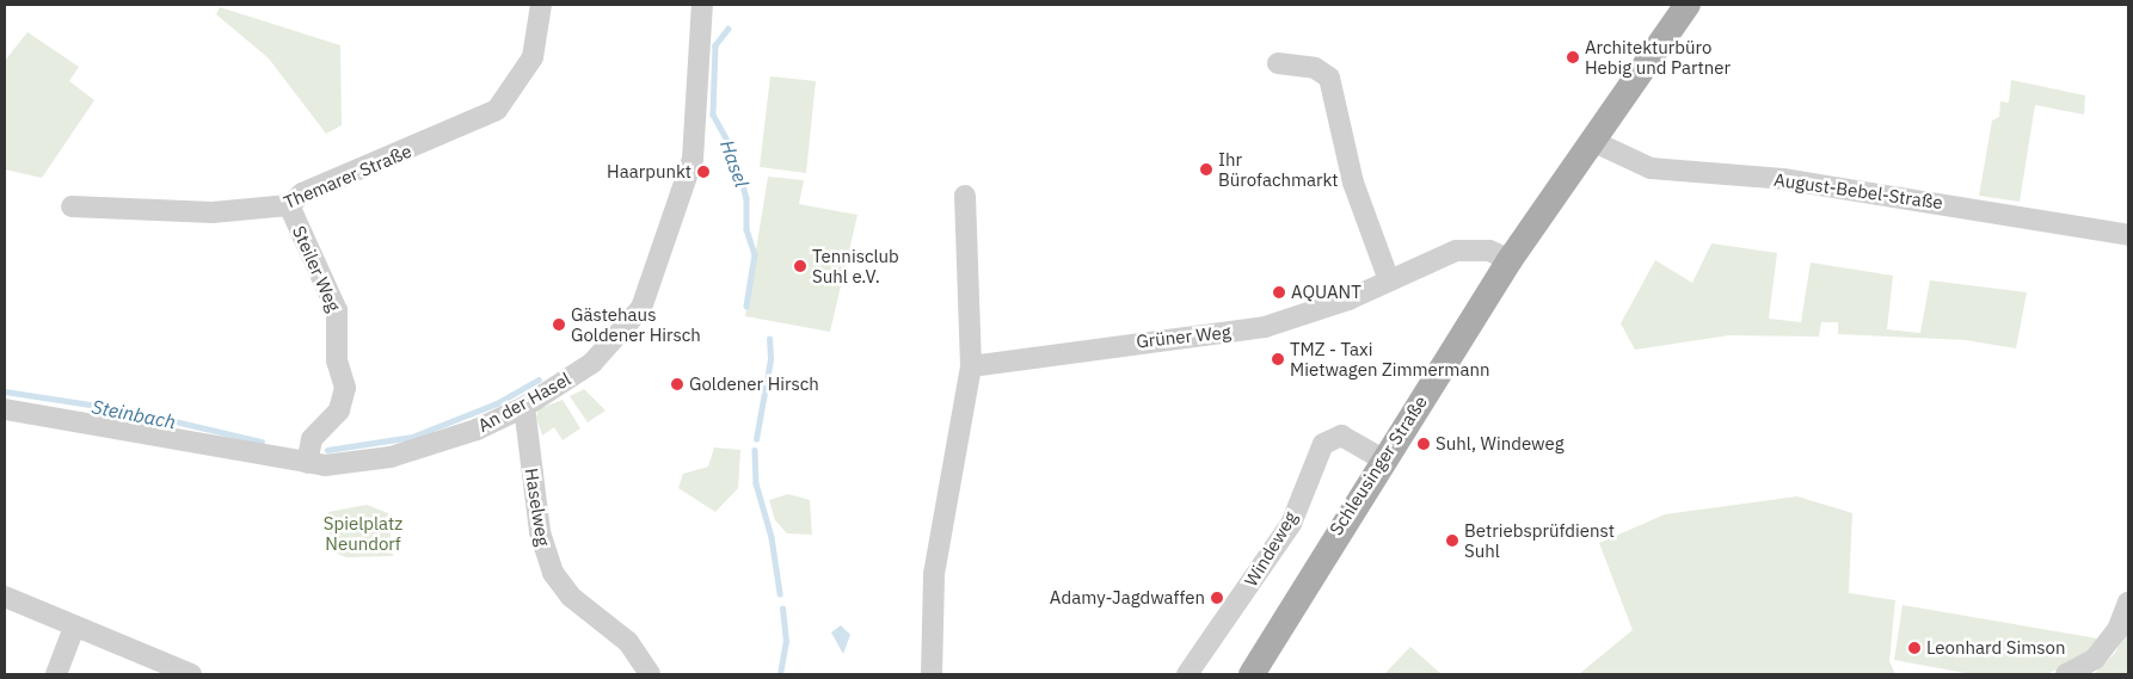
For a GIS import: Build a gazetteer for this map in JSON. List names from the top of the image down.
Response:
{
  "streets": {
    "main road": ["Schleusinger Straße"],
    "street": [
      "Themarer Straße",
      "August-Bebel-Straße",
      "Steiler Weg",
      "Grüner Weg",
      "An der Hasel",
      "Haselweg",
      "Windeweg"
    ]
  },
  "crossings": [
    ["Themarer Straße", "Steiler Weg"],
    ["August-Bebel-Straße", "Schleusinger Straße"],
    ["Steiler Weg", "An der Hasel"],
    ["Grüner Weg", "Schleusinger Straße"],
    ["An der Hasel", "Haselweg"],
    ["Schleusinger Straße", "Windeweg"]
  ],
  "water": ["Hasel", "Steinbach"],
  "parks": ["Spielplatz Neundorf"],
  "places": [
    "Architekturbüro Hebig und Partner",
    "Ihr Bürofachmarkt",
    "Haarpunkt",
    "Tennisclub Suhl e.V.",
    "AQUANT",
    "Gästehaus Goldener Hirsch",
    "TMZ - Taxi Mietwagen Zimmermann",
    "Goldener Hirsch",
    "Suhl, Windeweg",
    "Betriebsprüfdienst Suhl",
    "Adamy-Jagdwaffen",
    "Leonhard Simson"
  ]
}
